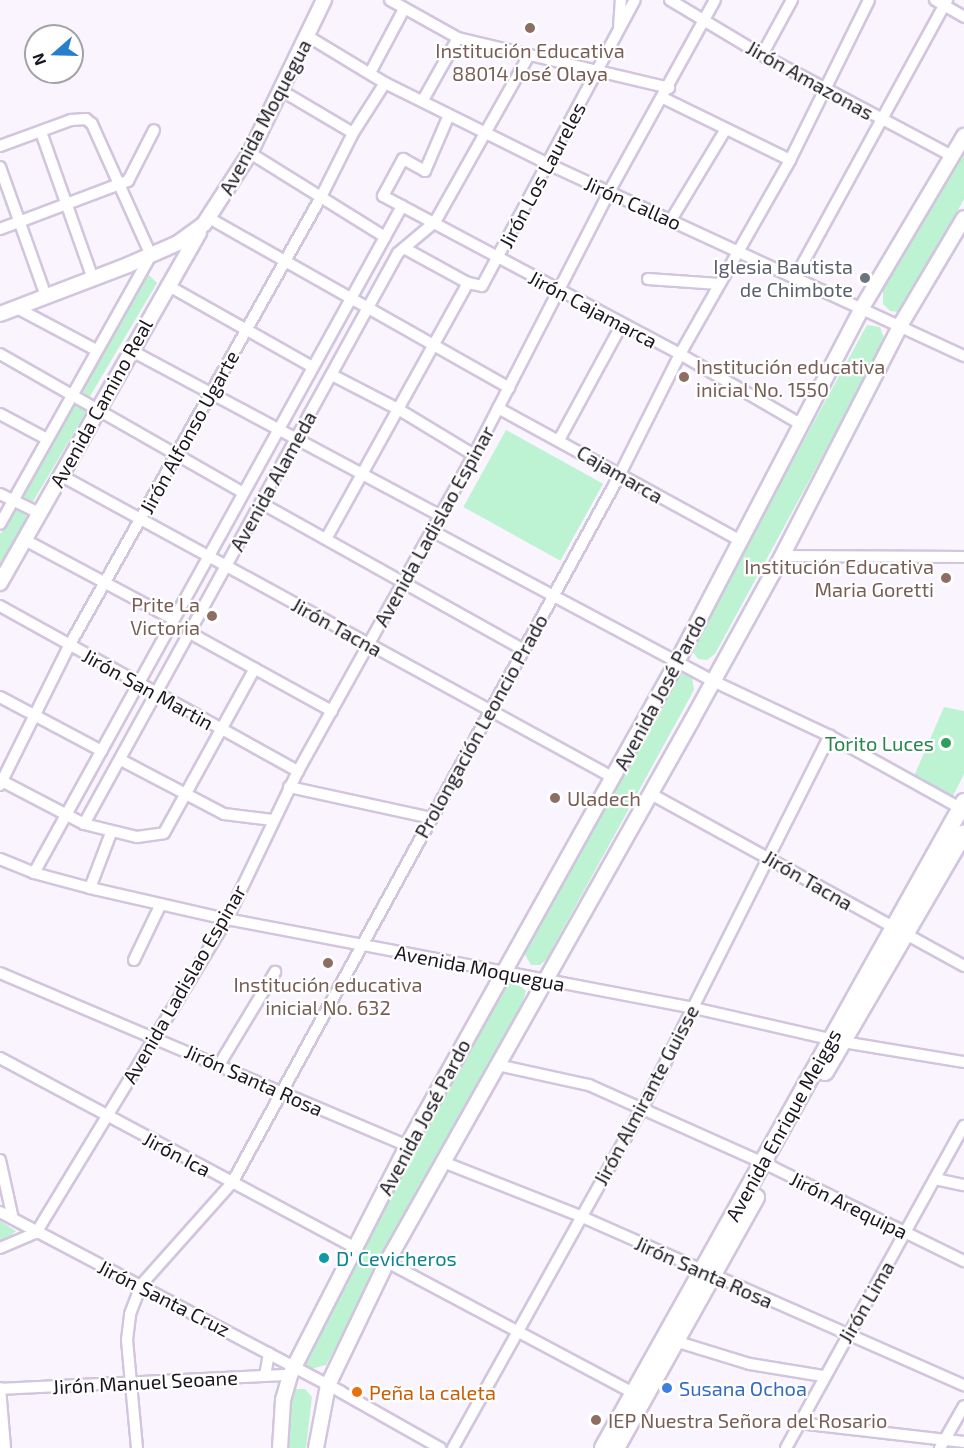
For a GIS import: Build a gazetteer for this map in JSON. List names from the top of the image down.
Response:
{
  "streets": {
    "highway": ["Avenida Enrique Meiggs"],
    "main road": ["Avenida Moquegua", "Avenida Camino Real", "Avenida José Pardo"],
    "street": [
      "Jirón Amazonas",
      "Jirón Los Laureles",
      "Jirón Callao",
      "Jirón Cajamarca",
      "Jirón Alfonso Ugarte",
      "Cajamarca",
      "Avenida Alameda",
      "Avenida Ladislao Espinar",
      "Jirón Tacna",
      "Jirón San Martin",
      "Prolongación Leoncio Prado",
      "Jirón Santa Rosa",
      "Jirón Almirante Guisse",
      "Jirón Ica",
      "Jirón Arequipa",
      "Jirón Santa Cruz",
      "Jirón Lima",
      "Jirón Manuel Seoane"
    ]
  },
  "crossings": [
    ["Jirón Amazonas", "Avenida Ladislao Espinar"],
    ["Jirón Amazonas", "Avenida José Pardo"],
    ["Jirón Amazonas", "Prolongación Leoncio Prado"],
    ["Avenida Moquegua", "Jirón Callao"],
    ["Avenida Moquegua", "Avenida Camino Real"],
    ["Avenida Moquegua", "Avenida Alameda"],
    ["Avenida Moquegua", "Avenida Ladislao Espinar"],
    ["Avenida Moquegua", "Avenida José Pardo"],
    ["Avenida Moquegua", "Prolongación Leoncio Prado"],
    ["Avenida Moquegua", "Jirón Almirante Guisse"],
    ["Avenida Moquegua", "Avenida Enrique Meiggs"],
    ["Jirón Los Laureles", "Jirón Callao"],
    ["Jirón Los Laureles", "Jirón Cajamarca"],
    ["Jirón Callao", "Jirón Cajamarca"],
    ["Jirón Callao", "Jirón Alfonso Ugarte"],
    ["Jirón Callao", "Avenida Alameda"],
    ["Jirón Callao", "Avenida Ladislao Espinar"],
    ["Jirón Callao", "Avenida José Pardo"],
    ["Jirón Callao", "Prolongación Leoncio Prado"],
    ["Jirón Cajamarca", "Avenida Alameda"],
    ["Jirón Cajamarca", "Avenida Ladislao Espinar"],
    ["Jirón Cajamarca", "Avenida José Pardo"],
    ["Jirón Cajamarca", "Prolongación Leoncio Prado"],
    ["Avenida Camino Real", "Jirón Tacna"],
    ["Jirón Alfonso Ugarte", "Jirón Tacna"],
    ["Jirón Alfonso Ugarte", "Jirón San Martin"],
    ["Cajamarca", "Avenida Ladislao Espinar"],
    ["Cajamarca", "Avenida José Pardo"],
    ["Cajamarca", "Prolongación Leoncio Prado"],
    ["Avenida Alameda", "Jirón Tacna"],
    ["Avenida Alameda", "Jirón San Martin"],
    ["Avenida Ladislao Espinar", "Jirón Tacna"],
    ["Avenida Ladislao Espinar", "Jirón San Martin"],
    ["Avenida Ladislao Espinar", "Jirón Santa Rosa"],
    ["Avenida Ladislao Espinar", "Jirón Ica"],
    ["Avenida Ladislao Espinar", "Jirón Santa Cruz"],
    ["Jirón Tacna", "Avenida José Pardo"],
    ["Jirón Tacna", "Prolongación Leoncio Prado"],
    ["Jirón Tacna", "Jirón Almirante Guisse"],
    ["Jirón Tacna", "Avenida Enrique Meiggs"],
    ["Avenida José Pardo", "Jirón Santa Rosa"],
    ["Avenida José Pardo", "Jirón Ica"],
    ["Avenida José Pardo", "Jirón Arequipa"],
    ["Avenida José Pardo", "Jirón Santa Cruz"],
    ["Avenida José Pardo", "Jirón Manuel Seoane"],
    ["Prolongación Leoncio Prado", "Jirón Santa Rosa"],
    ["Prolongación Leoncio Prado", "Jirón Ica"],
    ["Prolongación Leoncio Prado", "Jirón Santa Cruz"],
    ["Prolongación Leoncio Prado", "Jirón Manuel Seoane"],
    ["Jirón Santa Rosa", "Jirón Almirante Guisse"],
    ["Jirón Santa Rosa", "Avenida Enrique Meiggs"],
    ["Jirón Santa Rosa", "Jirón Lima"],
    ["Jirón Almirante Guisse", "Jirón Arequipa"],
    ["Avenida Enrique Meiggs", "Jirón Arequipa"],
    ["Jirón Arequipa", "Jirón Lima"],
    ["Jirón Santa Cruz", "Jirón Manuel Seoane"]
  ],
  "places": [
    "Institución Educativa 88014 José Olaya",
    "Iglesia Bautista de Chimbote",
    "Institución educativa inicial No. 1550",
    "Institución Educativa Maria Goretti",
    "Prite La Victoria",
    "Torito Luces",
    "Uladech",
    "Institución educativa inicial No. 632",
    "D' Cevicheros",
    "Susana Ochoa",
    "Peña la caleta",
    "IEP Nuestra Señora del Rosario"
  ],
  "north": "left"
}
